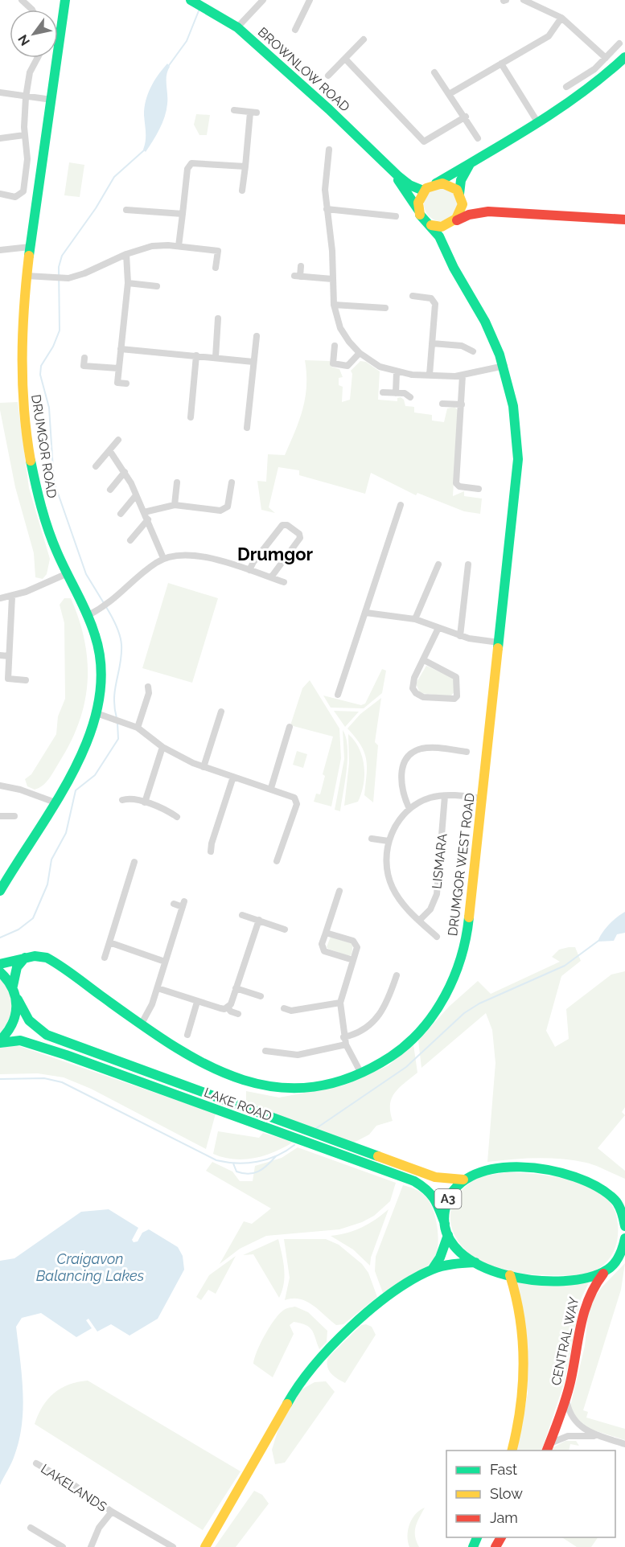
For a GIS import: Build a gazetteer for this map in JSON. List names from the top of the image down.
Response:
{
  "streets": {
    "main road": [
      "BROWNLOW ROAD",
      "DRUMGOR ROAD",
      "DRUMGOR WEST ROAD",
      "LAKE ROAD",
      "A3",
      "CENTRAL WAY"
    ],
    "street": ["LISMARA", "LAKELANDS"]
  },
  "crossings": [
    ["BROWNLOW ROAD", "DRUMGOR WEST ROAD"],
    ["LAKE ROAD", "A3"],
    ["A3", "CENTRAL WAY"]
  ],
  "districts": ["Drumgor"],
  "water": ["Craigavon Balancing Lakes"],
  "legend": ["Fast", "Slow", "Jam"],
  "north": "bottom left"
}
